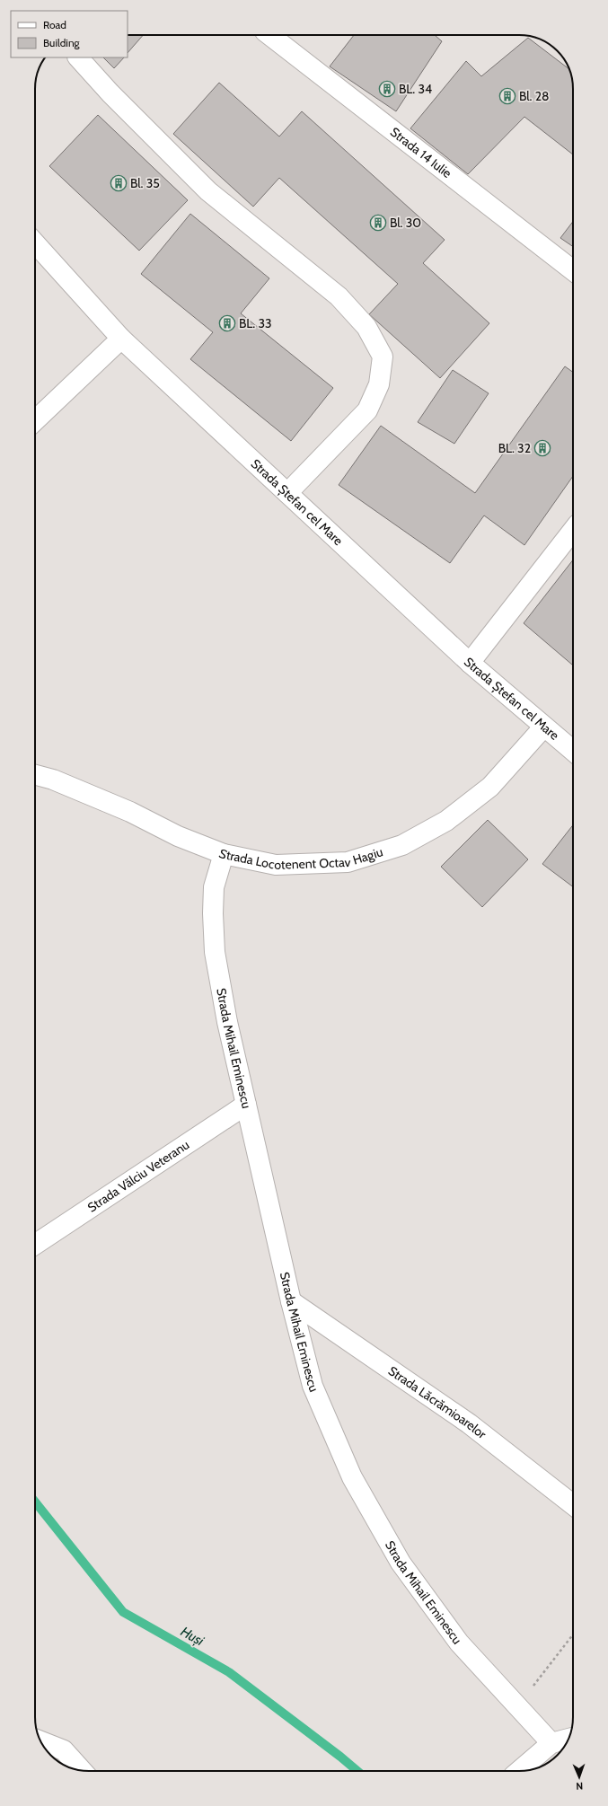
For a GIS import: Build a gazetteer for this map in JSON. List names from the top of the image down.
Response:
{
  "streets": {
    "street": [
      "Strada 14 Iulie",
      "Strada Ștefan cel Mare",
      "Strada Locotenent Octav Hagiu",
      "Strada Mihail Eminescu",
      "Strada Vălciu Veteranu",
      "Strada Lăcrămioarelor"
    ]
  },
  "crossings": [
    ["Strada Ștefan cel Mare", "Strada Locotenent Octav Hagiu"],
    ["Strada Locotenent Octav Hagiu", "Strada Mihail Eminescu"],
    ["Strada Mihail Eminescu", "Strada Vălciu Veteranu"],
    ["Strada Mihail Eminescu", "Strada Lăcrămioarelor"]
  ],
  "water": ["Huși"],
  "places": {
    "building": [
      "BL. 34",
      "Bl. 28",
      "Bl. 35",
      "Bl. 30",
      "BL. 33",
      "BL. 32"
    ]
  },
  "legend": ["Road", "Building"],
  "north": "bottom"
}
